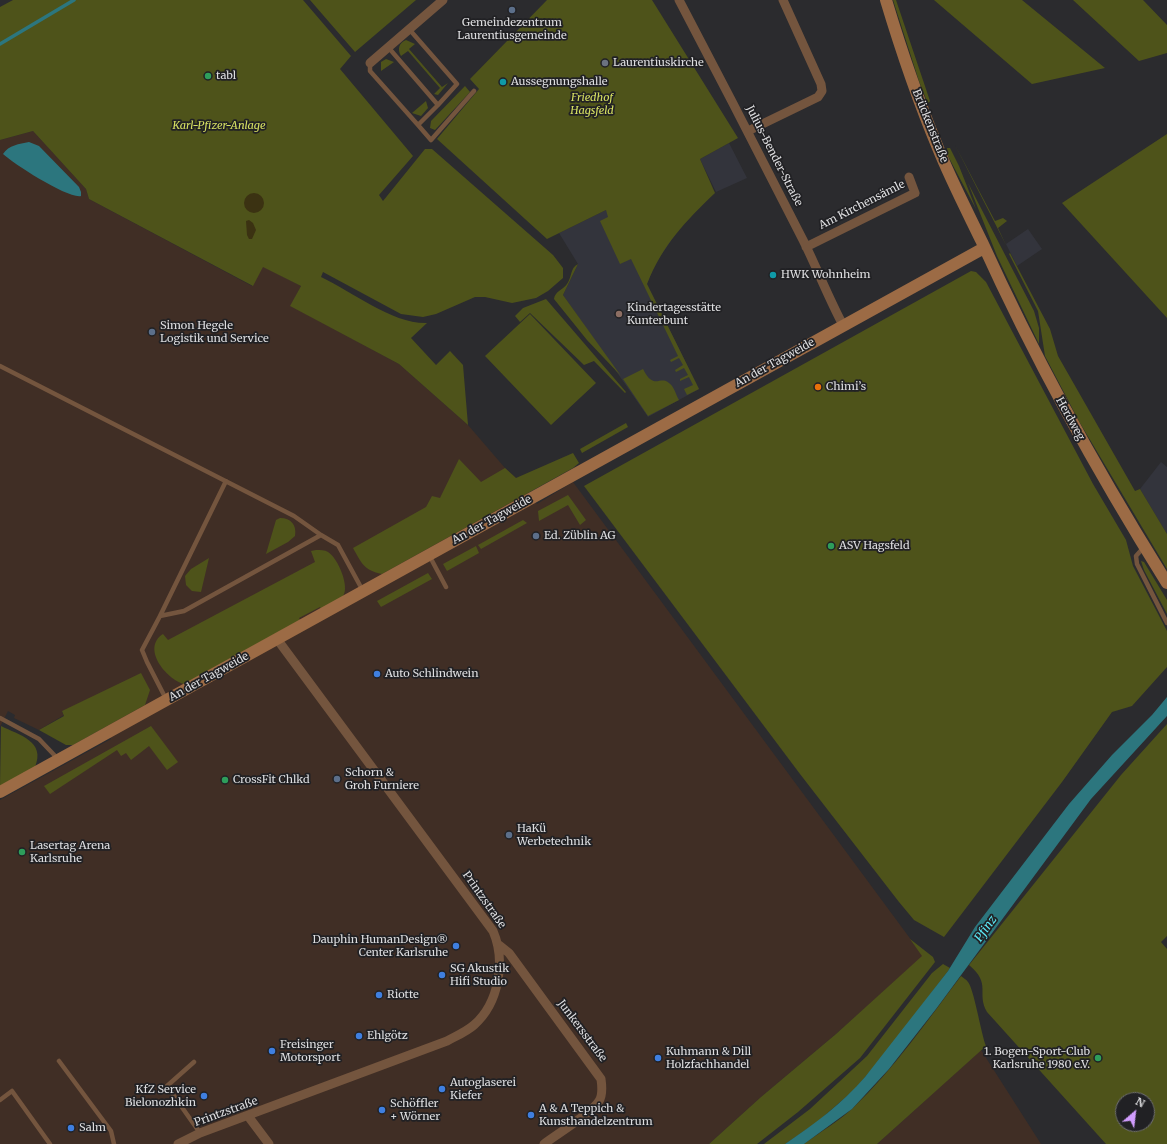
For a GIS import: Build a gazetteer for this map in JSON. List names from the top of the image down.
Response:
{
  "streets": {
    "main road": ["Brückenstraße", "An der Tagweide", "Herdweg"],
    "street": [
      "Julius-Bender-Straße",
      "Am Kirchensämle",
      "Printzstraße",
      "Junkersstraße"
    ]
  },
  "crossings": [
    ["Brückenstraße", "An der Tagweide"],
    ["Brückenstraße", "Herdweg"],
    ["Julius-Bender-Straße", "Am Kirchensämle"],
    ["Julius-Bender-Straße", "An der Tagweide"],
    ["An der Tagweide", "Herdweg"],
    ["An der Tagweide", "Printzstraße"],
    ["Printzstraße", "Junkersstraße"]
  ],
  "water": ["Pfinz"],
  "parks": ["Friedhof Hagsfeld", "Karl-Pfizer-Anlage"],
  "places": [
    "Gemeindezentrum Laurentiusgemeinde",
    "Laurentiuskirche",
    "tabl",
    "Aussegnungshalle",
    "HWK Wohnheim",
    "Kindertagesstätte Kunterbunt",
    "Simon Hegele Logistik und Service",
    "Chimi’s",
    "Ed. Züblin AG",
    "ASV Hagsfeld",
    "Auto Schlindwein",
    "Schorn & Groh Furniere",
    "CrossFit Chlkd",
    "HaKü Werbetechnik",
    "Lasertag Arena Karlsruhe",
    "Dauphin HumanDesign® Center Karlsruhe",
    "SG Akustik Hifi Studio",
    "Riotte",
    "Ehlgötz",
    "Freisinger Motorsport",
    "Kuhmann & Dill Holzfachhandel",
    "1. Bogen-Sport-Club Karlsruhe 1980 e.V.",
    "Autoglaserei Kiefer",
    "KfZ Service Bielonozhkin",
    "Schöffler + Wörner",
    "A & A Teppich & Kunsthandelzentrum",
    "Salm"
  ],
  "north": "top right"
}
